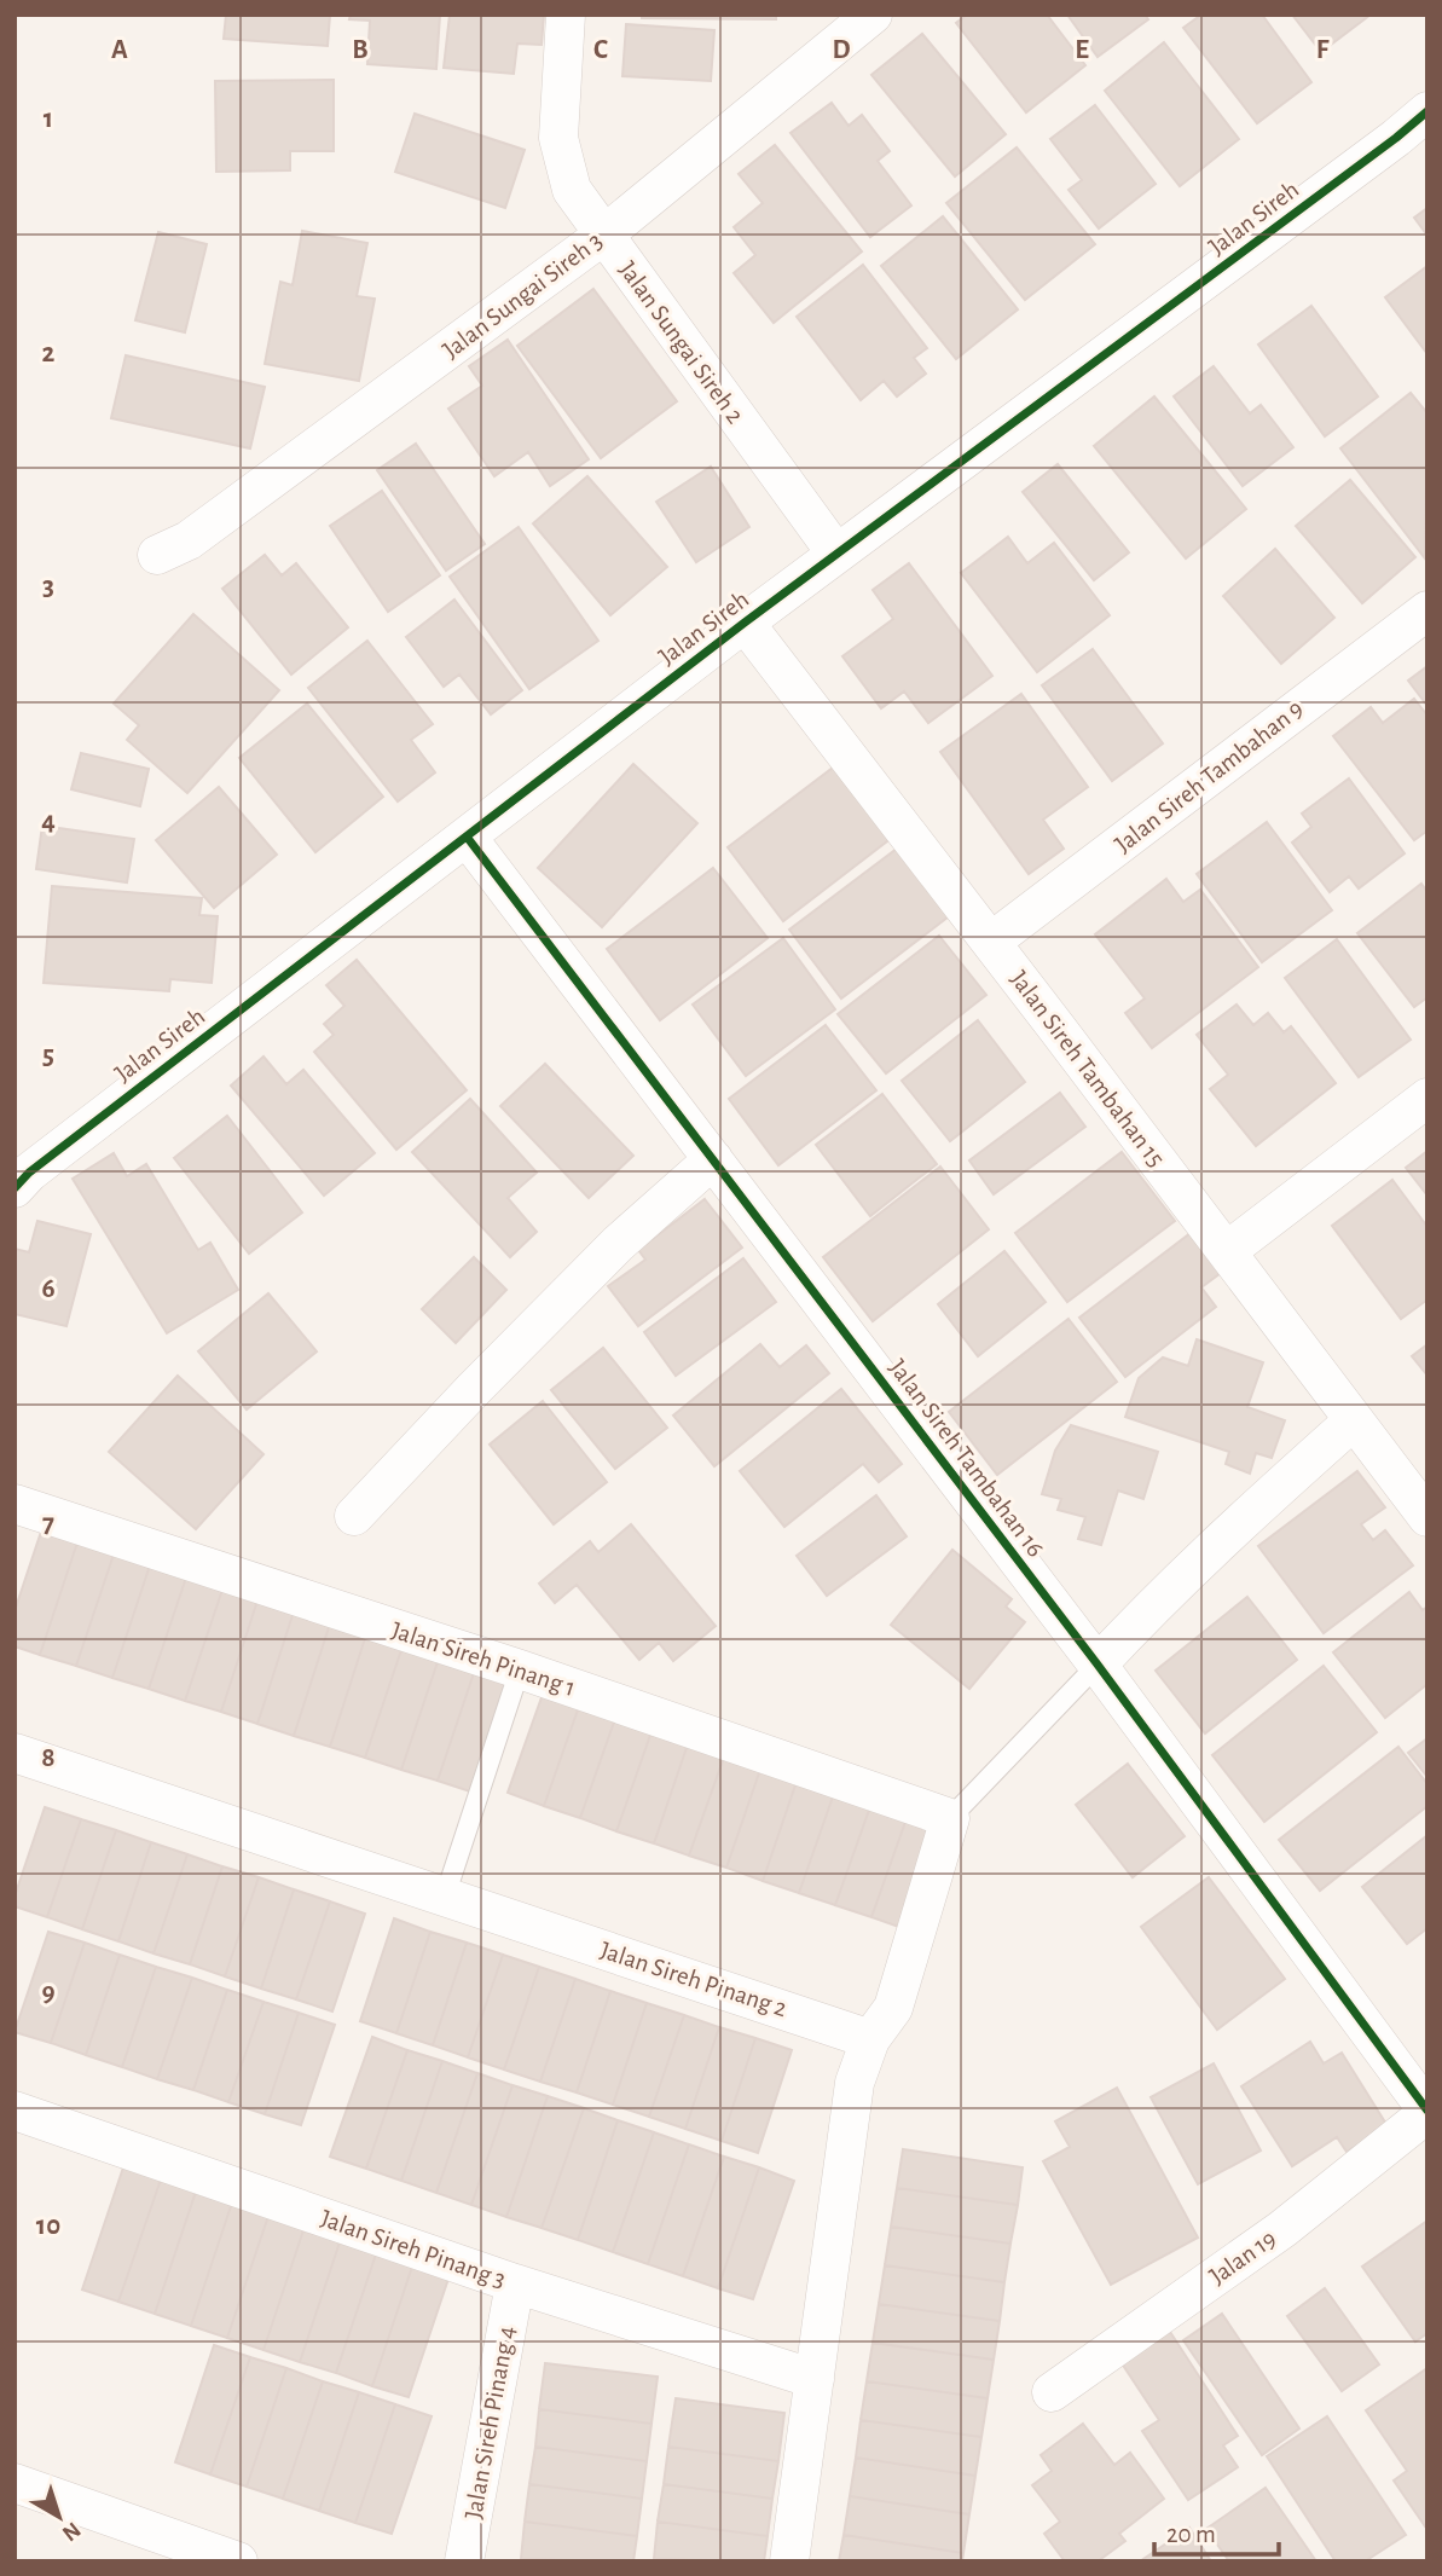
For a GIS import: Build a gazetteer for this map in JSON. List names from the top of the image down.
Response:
{
  "streets": {
    "street": [
      "Jalan Sireh",
      "Jalan Sungai Sireh 3",
      "Jalan Sungai Sireh 2",
      "Jalan Sireh Tambahan 9",
      "Jalan Sireh Tambahan 15",
      "Jalan Sireh Tambahan 16",
      "Jalan Sireh Pinang 1",
      "Jalan Sireh Pinang 2",
      "Jalan Sireh Pinang 3",
      "Jalan 19",
      "Jalan Sireh Pinang 4"
    ]
  },
  "crossings": [
    ["Jalan Sireh", "Jalan Sungai Sireh 2"],
    ["Jalan Sireh", "Jalan Sireh Tambahan 15"],
    ["Jalan Sireh", "Jalan Sireh Tambahan 16"],
    ["Jalan Sungai Sireh 3", "Jalan Sungai Sireh 2"],
    ["Jalan Sireh Tambahan 9", "Jalan Sireh Tambahan 15"],
    ["Jalan Sireh Tambahan 16", "Jalan 19"],
    ["Jalan Sireh Pinang 3", "Jalan Sireh Pinang 4"]
  ],
  "scale_bar": "20 m",
  "north": "bottom right",
  "grid": {
    "columns": [
      "A",
      "B",
      "C",
      "D",
      "E",
      "F"
    ],
    "rows": [
      "1",
      "2",
      "3",
      "4",
      "5",
      "6",
      "7",
      "8",
      "9",
      "10"
    ]
  }
}
